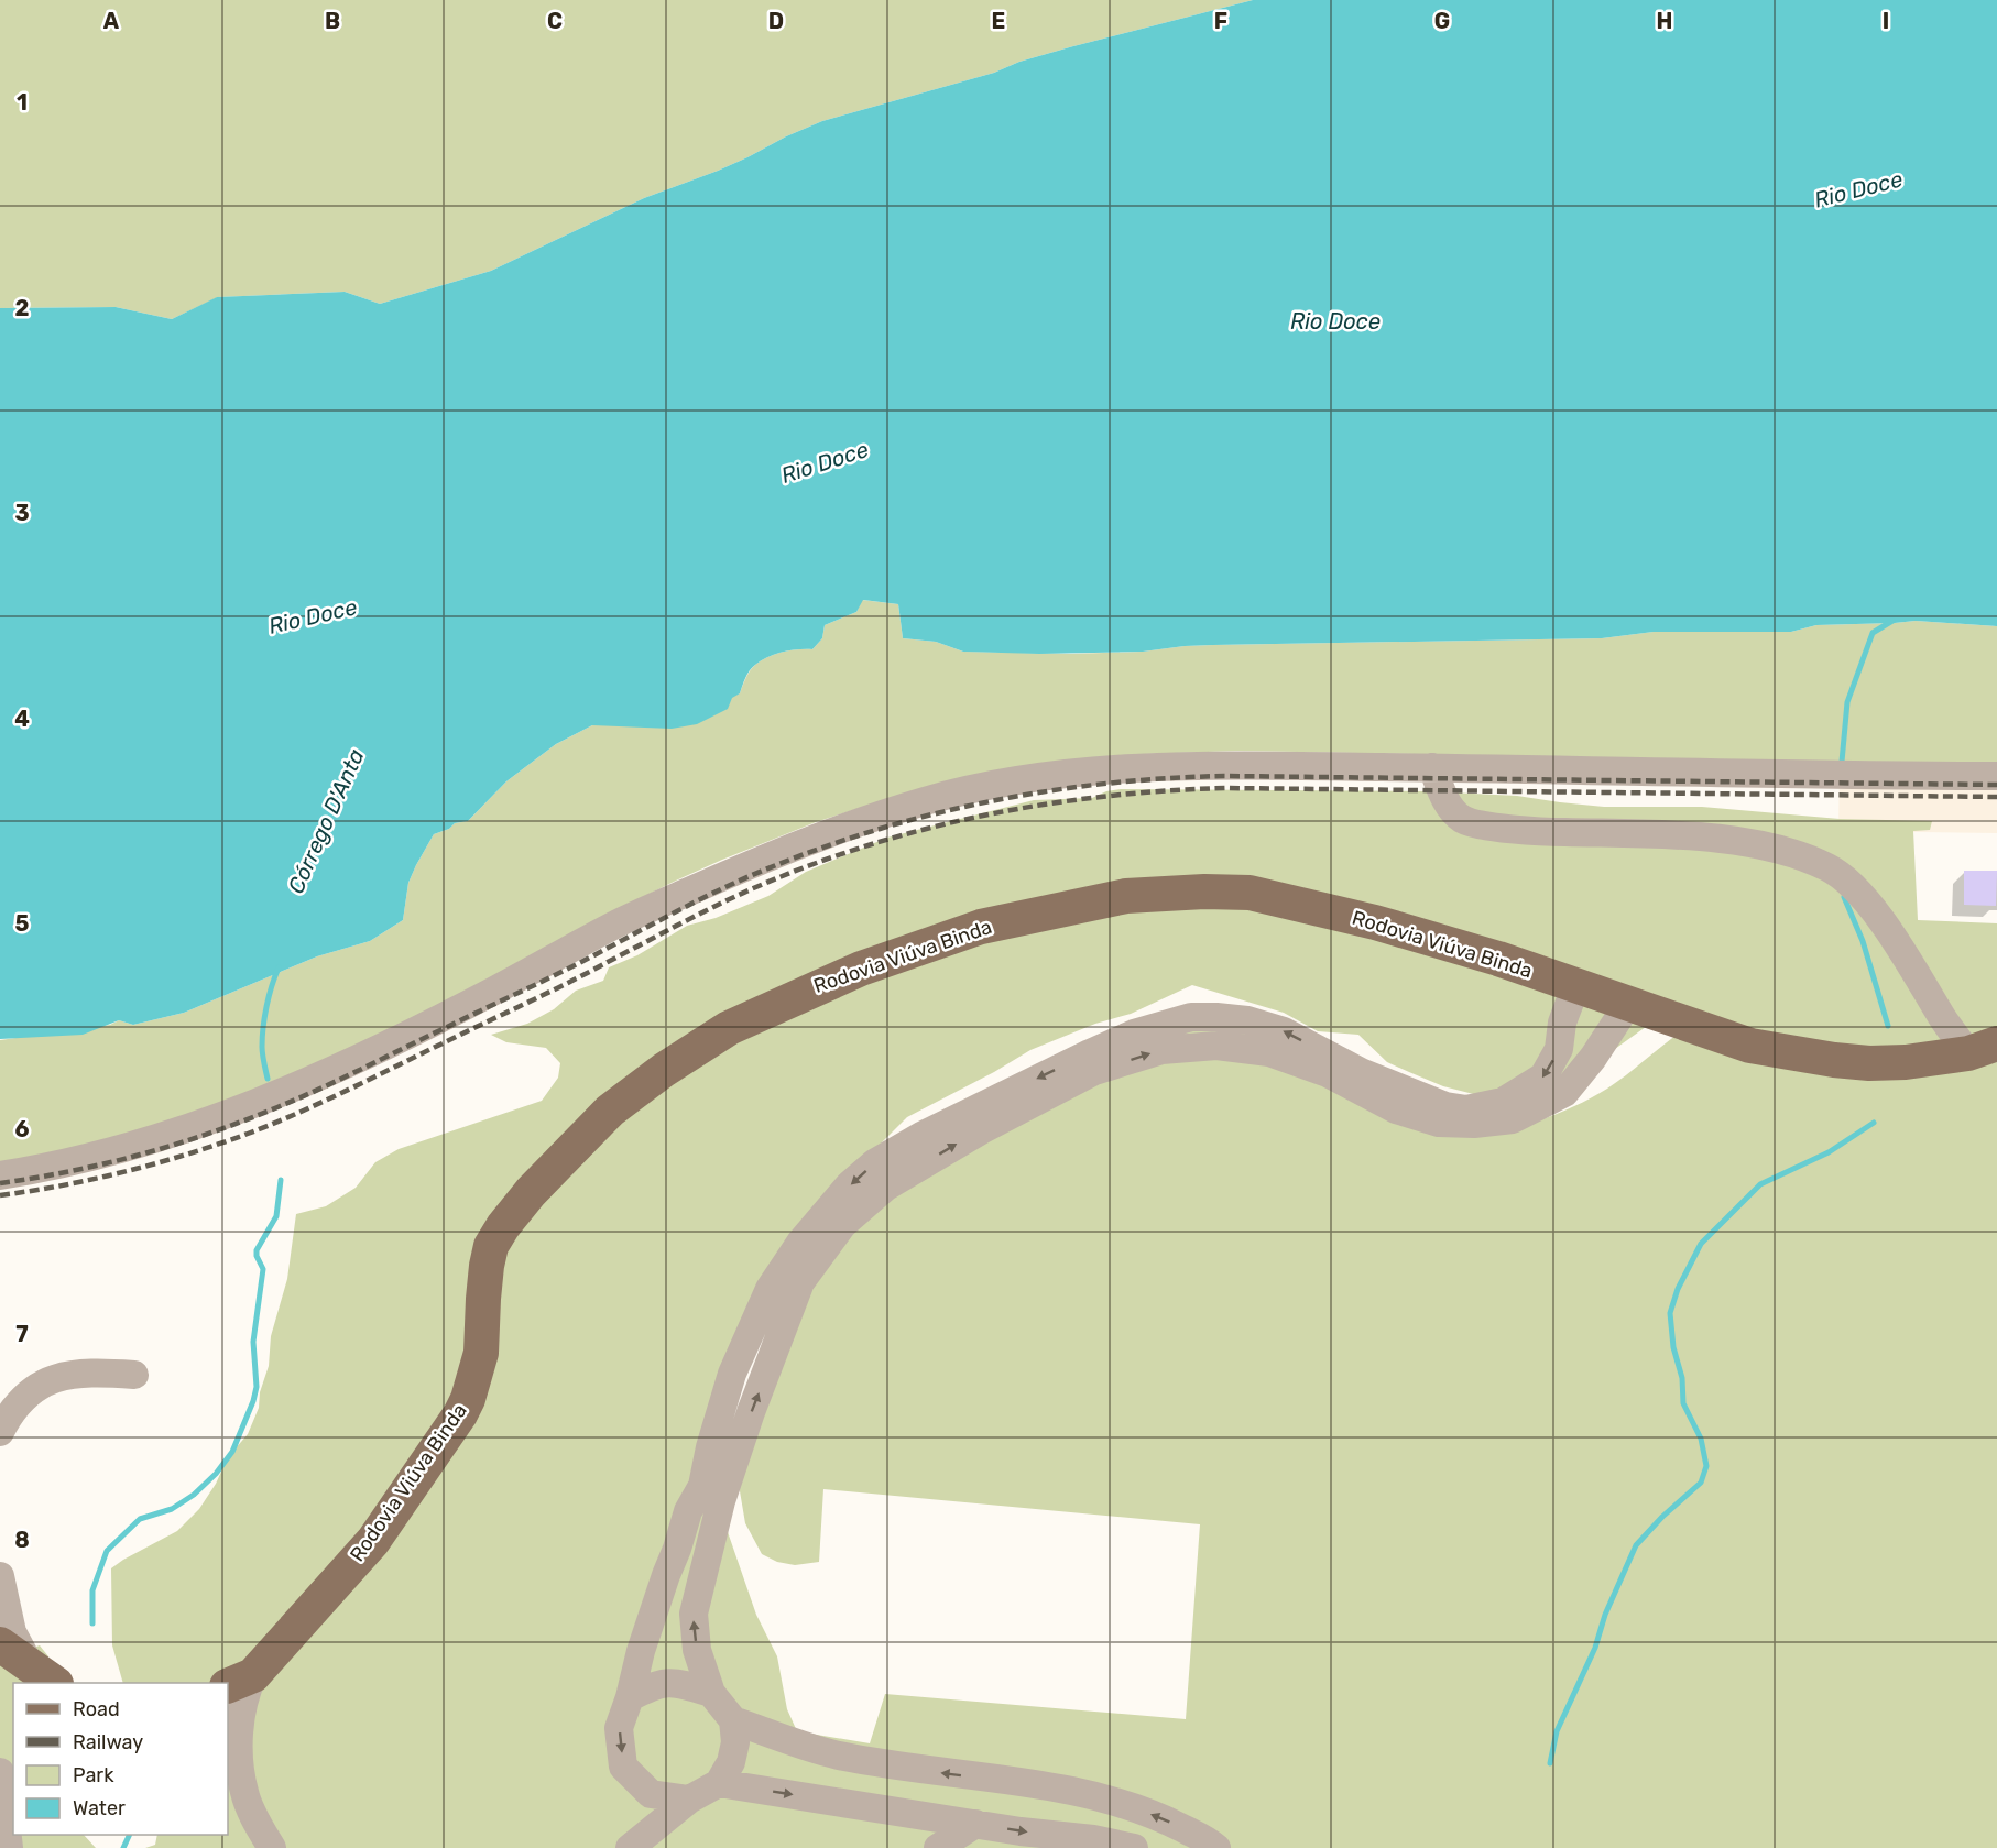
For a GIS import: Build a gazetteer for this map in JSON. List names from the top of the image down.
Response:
{
  "streets": {
    "main road": ["Rodovia Viúva Binda"]
  },
  "water": ["Rio Doce", "Córrego D'Anta"],
  "legend": [
    "Road",
    "Railway",
    "Park",
    "Water"
  ],
  "grid": {
    "columns": [
      "A",
      "B",
      "C",
      "D",
      "E",
      "F",
      "G",
      "H",
      "I"
    ],
    "rows": [
      "1",
      "2",
      "3",
      "4",
      "5",
      "6",
      "7",
      "8"
    ]
  }
}
